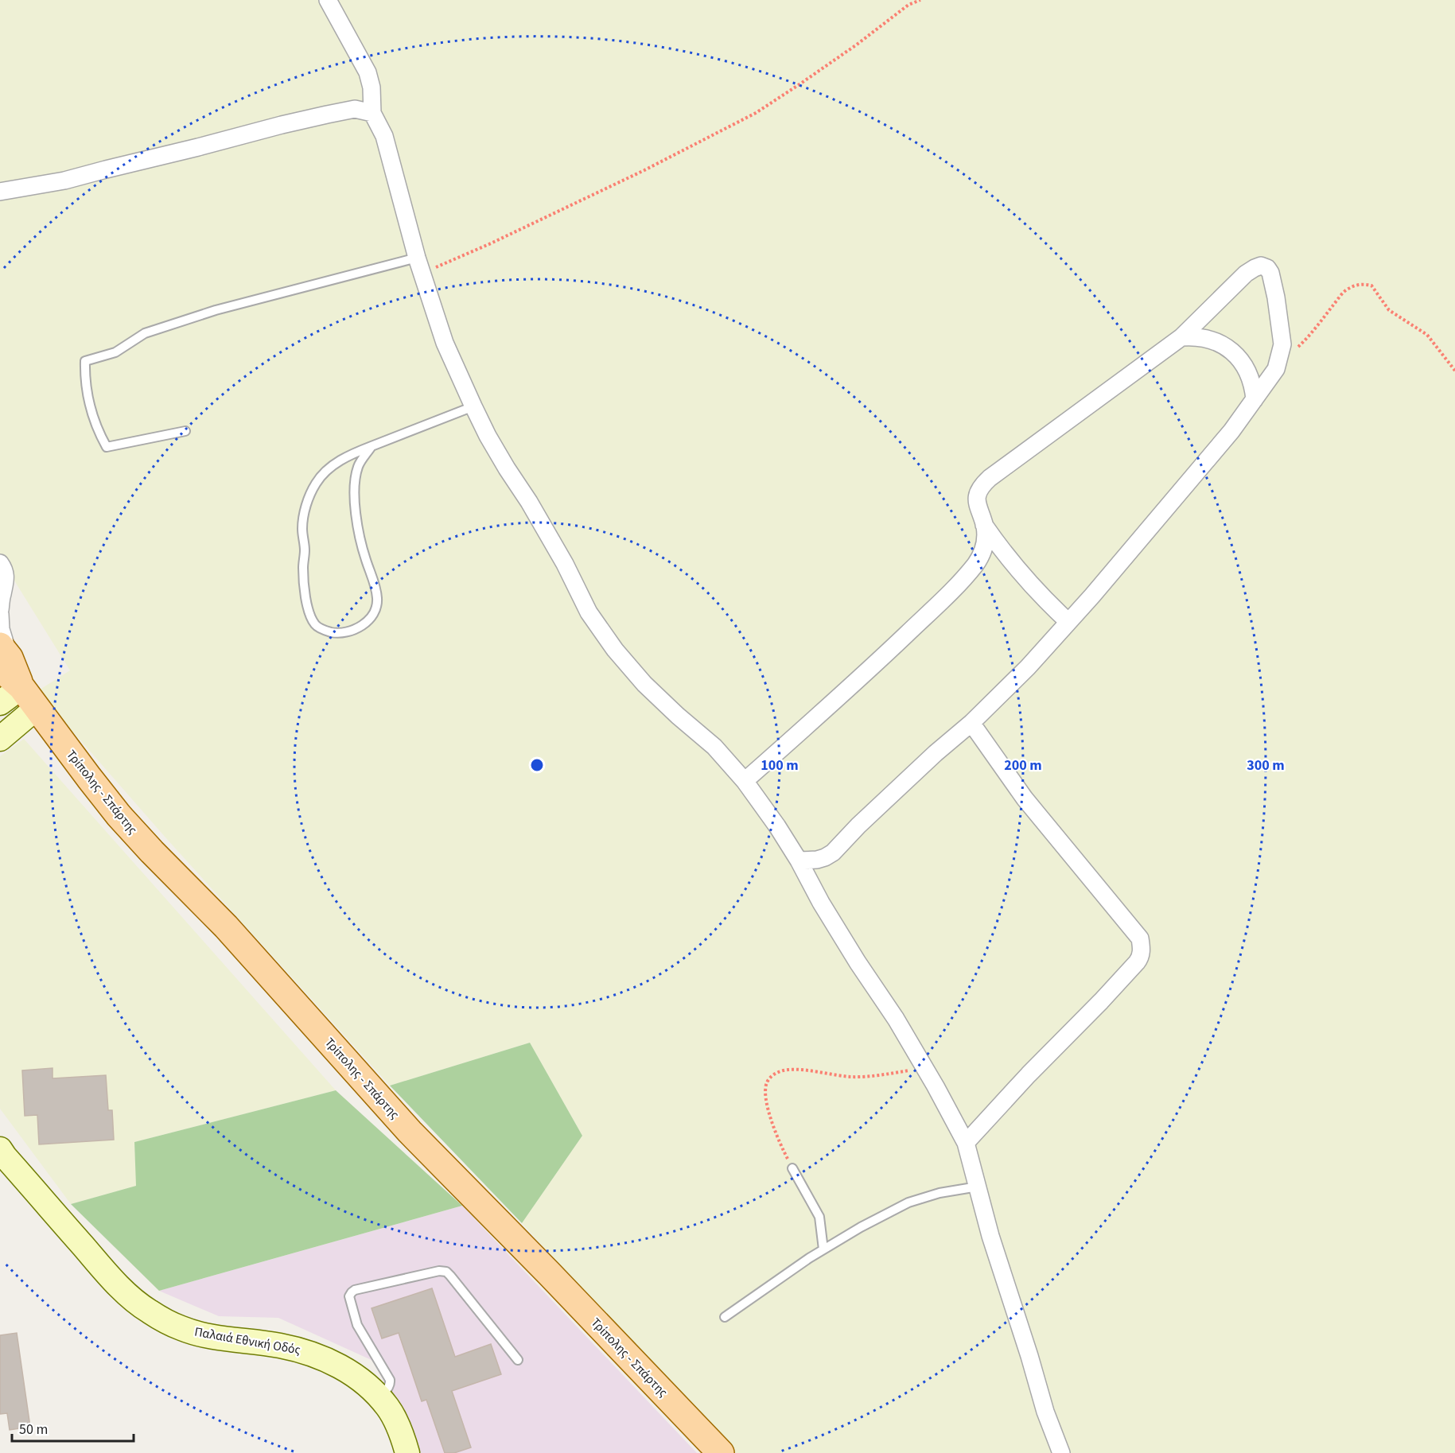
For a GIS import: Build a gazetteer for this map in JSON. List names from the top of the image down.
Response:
{
  "streets": {
    "main road": ["Τρίπολης - Σπάρτης", "Παλαιά Εθνική Οδός"]
  },
  "scale_bar": "50 m",
  "rings": ["100 m", "200 m", "300 m"]
}
